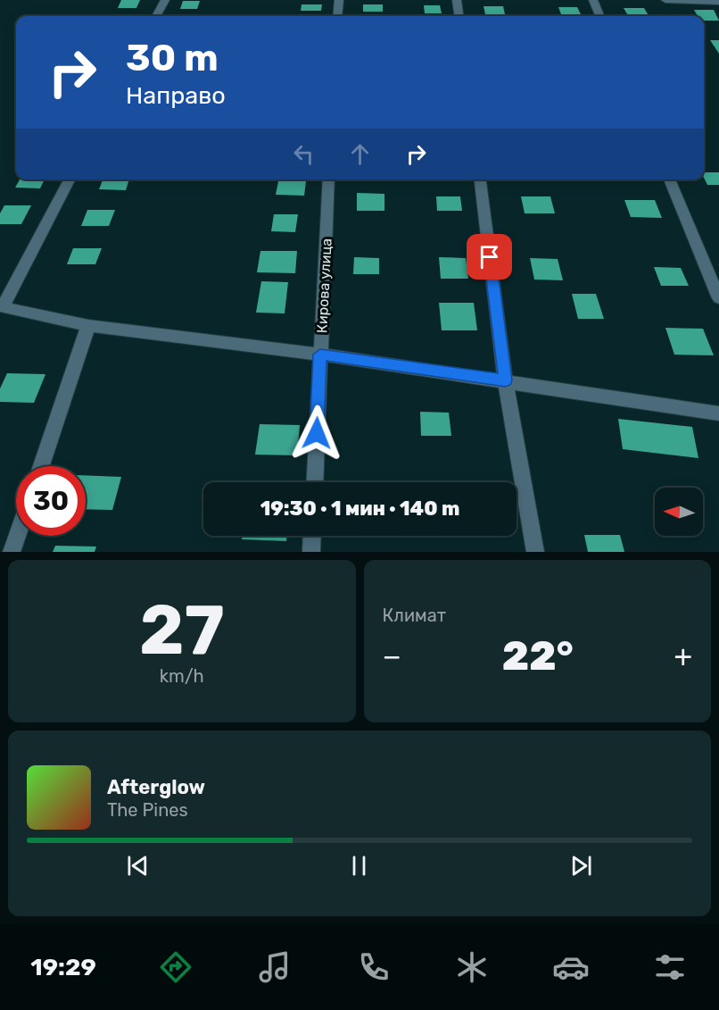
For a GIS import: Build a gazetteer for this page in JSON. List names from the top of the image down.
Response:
{
  "streets": {
    "street": ["Кирова улица"]
  },
  "north": "left",
  "page": {
    "turn": ["30 m", "Направо"],
    "limit": "30",
    "trip": "19:30 · 1 мин · 140 m",
    "tile": [
      ["27", "km/h"],
      "Климат"
    ],
    "heat": ["−", "22°", "+"],
    "song": ["Afterglow", "The Pines"],
    "tabs": "19:29"
  }
}
